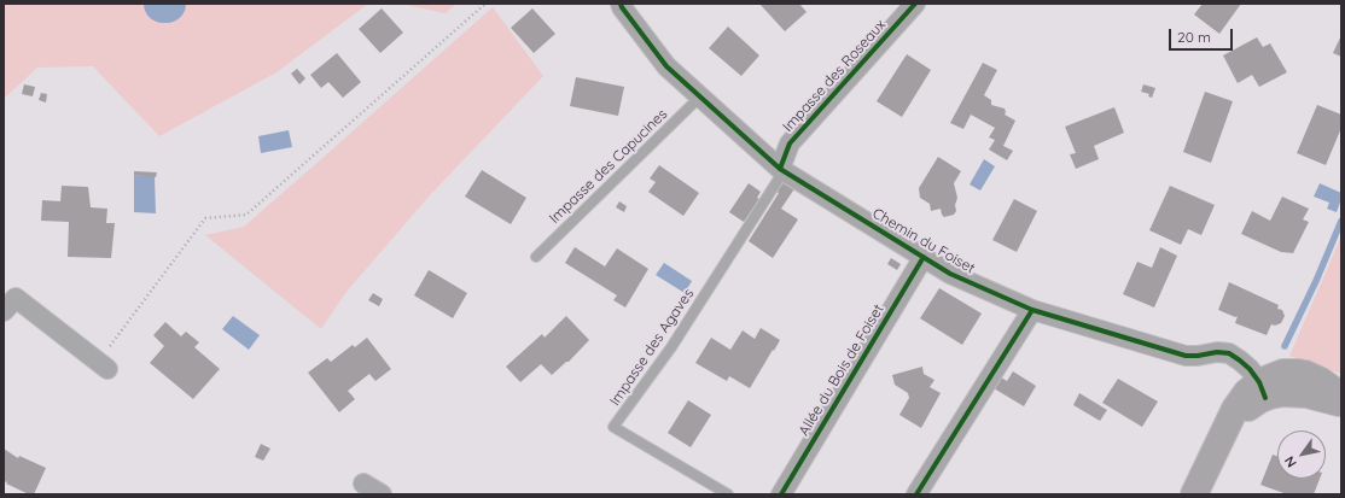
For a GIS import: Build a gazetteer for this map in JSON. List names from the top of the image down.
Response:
{
  "streets": {
    "street": ["Impasse des Roseaux", "Chemin du Foiset", "Allée du Bois de Foiset"],
    "lane": ["Impasse des Capucines", "Impasse des Agaves"]
  },
  "crossings": [
    ["Impasse des Roseaux", "Chemin du Foiset"],
    ["Impasse des Roseaux", "Impasse des Agaves"],
    ["Impasse des Capucines", "Chemin du Foiset"],
    ["Chemin du Foiset", "Impasse des Agaves"],
    ["Chemin du Foiset", "Allée du Bois de Foiset"]
  ],
  "scale_bar": "20 m",
  "north": "bottom left"
}
